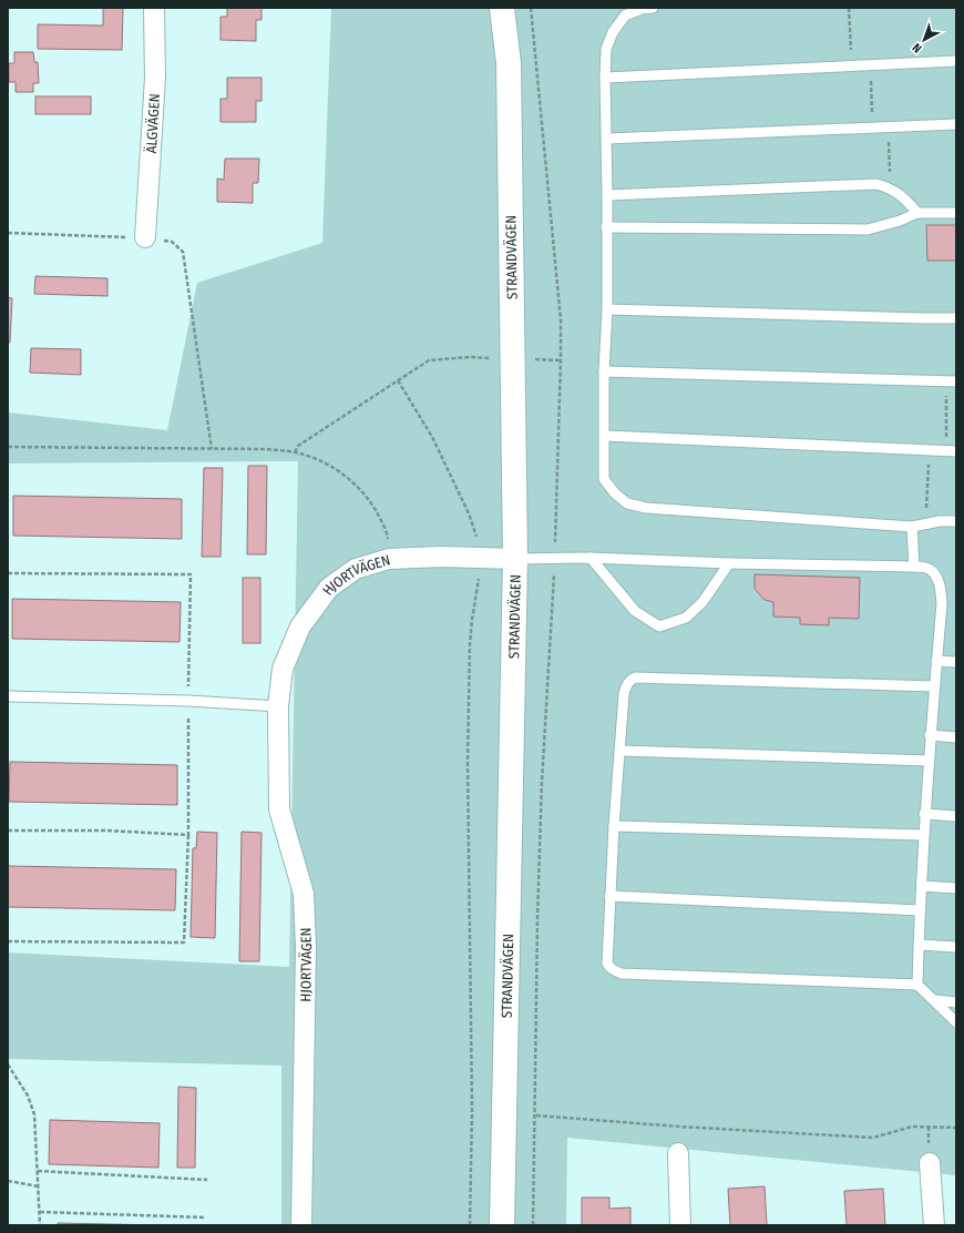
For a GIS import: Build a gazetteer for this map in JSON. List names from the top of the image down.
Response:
{
  "streets": {
    "street": ["ÄLGVÄGEN", "STRANDVÄGEN", "HJORTVÄGEN"]
  },
  "crossings": [
    ["STRANDVÄGEN", "HJORTVÄGEN"]
  ],
  "north": "bottom left"
}
